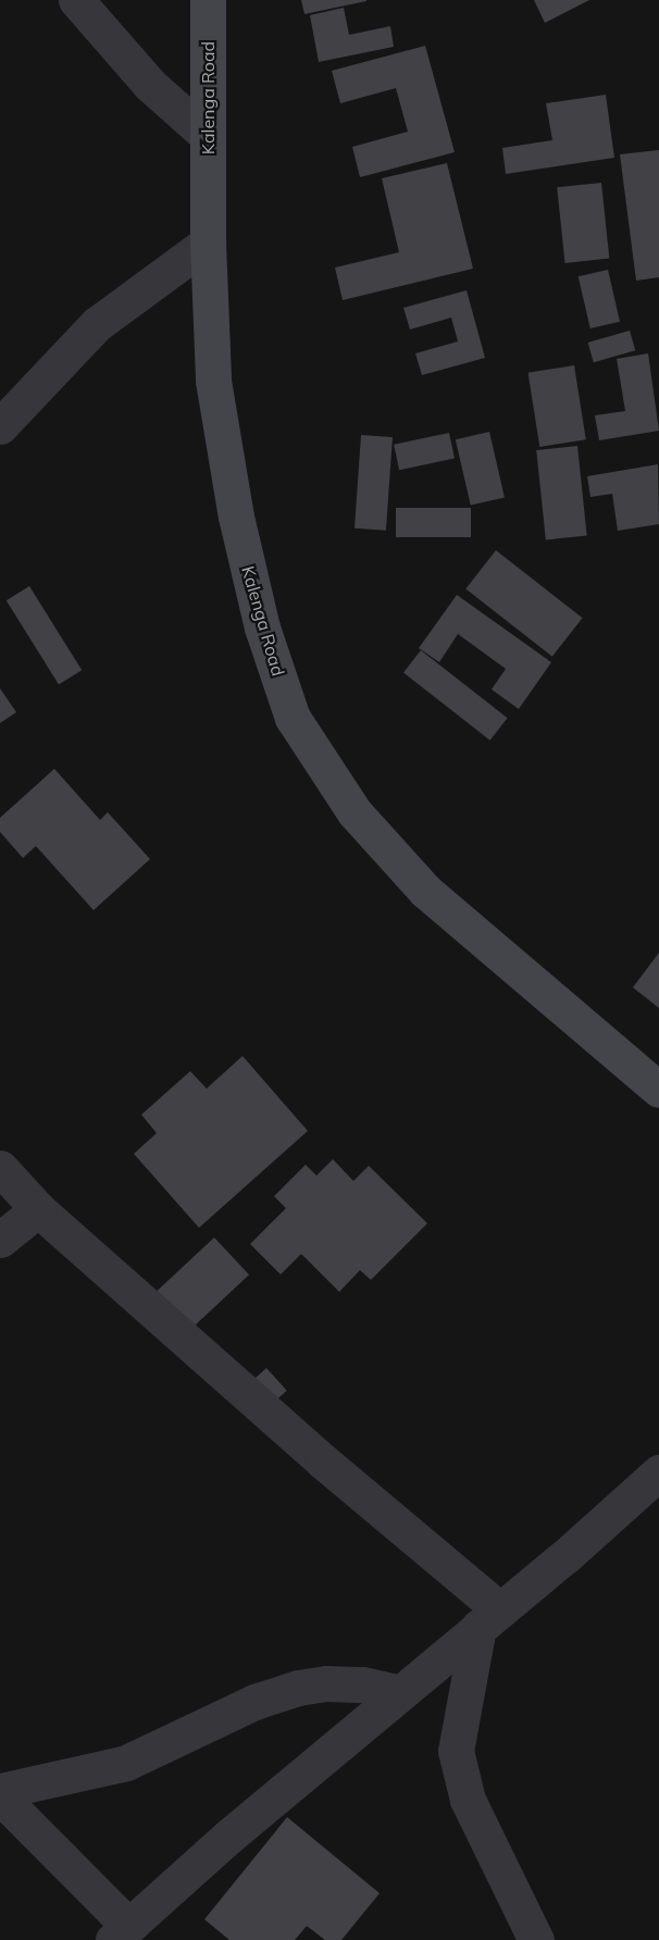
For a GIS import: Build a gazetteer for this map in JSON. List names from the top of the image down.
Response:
{
  "streets": {
    "main road": ["Kalenga Road"]
  }
}
